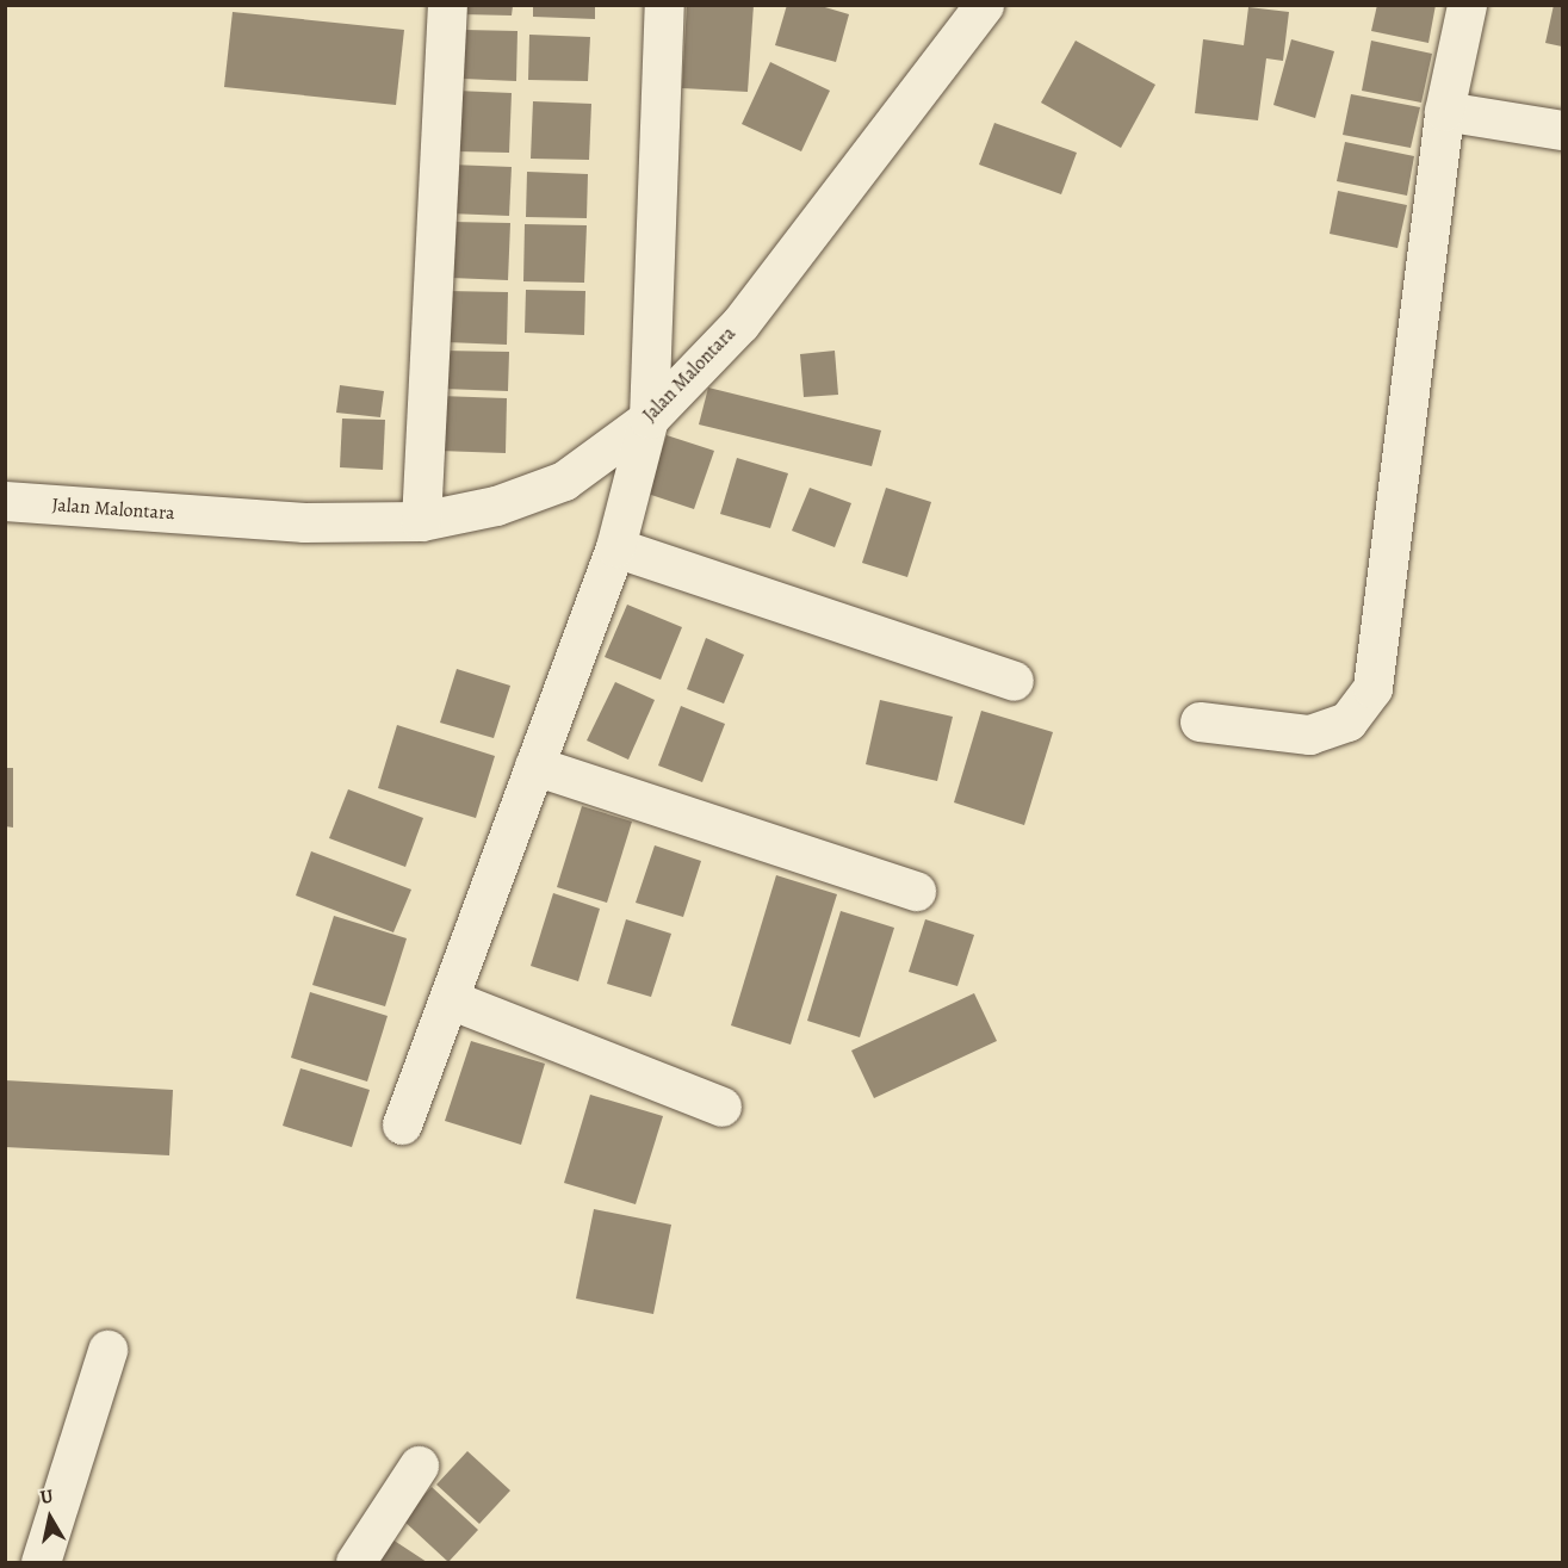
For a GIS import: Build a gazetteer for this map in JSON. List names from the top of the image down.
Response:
{
  "streets": {
    "street": ["Jalan Malontara"]
  },
  "north": "top"
}
